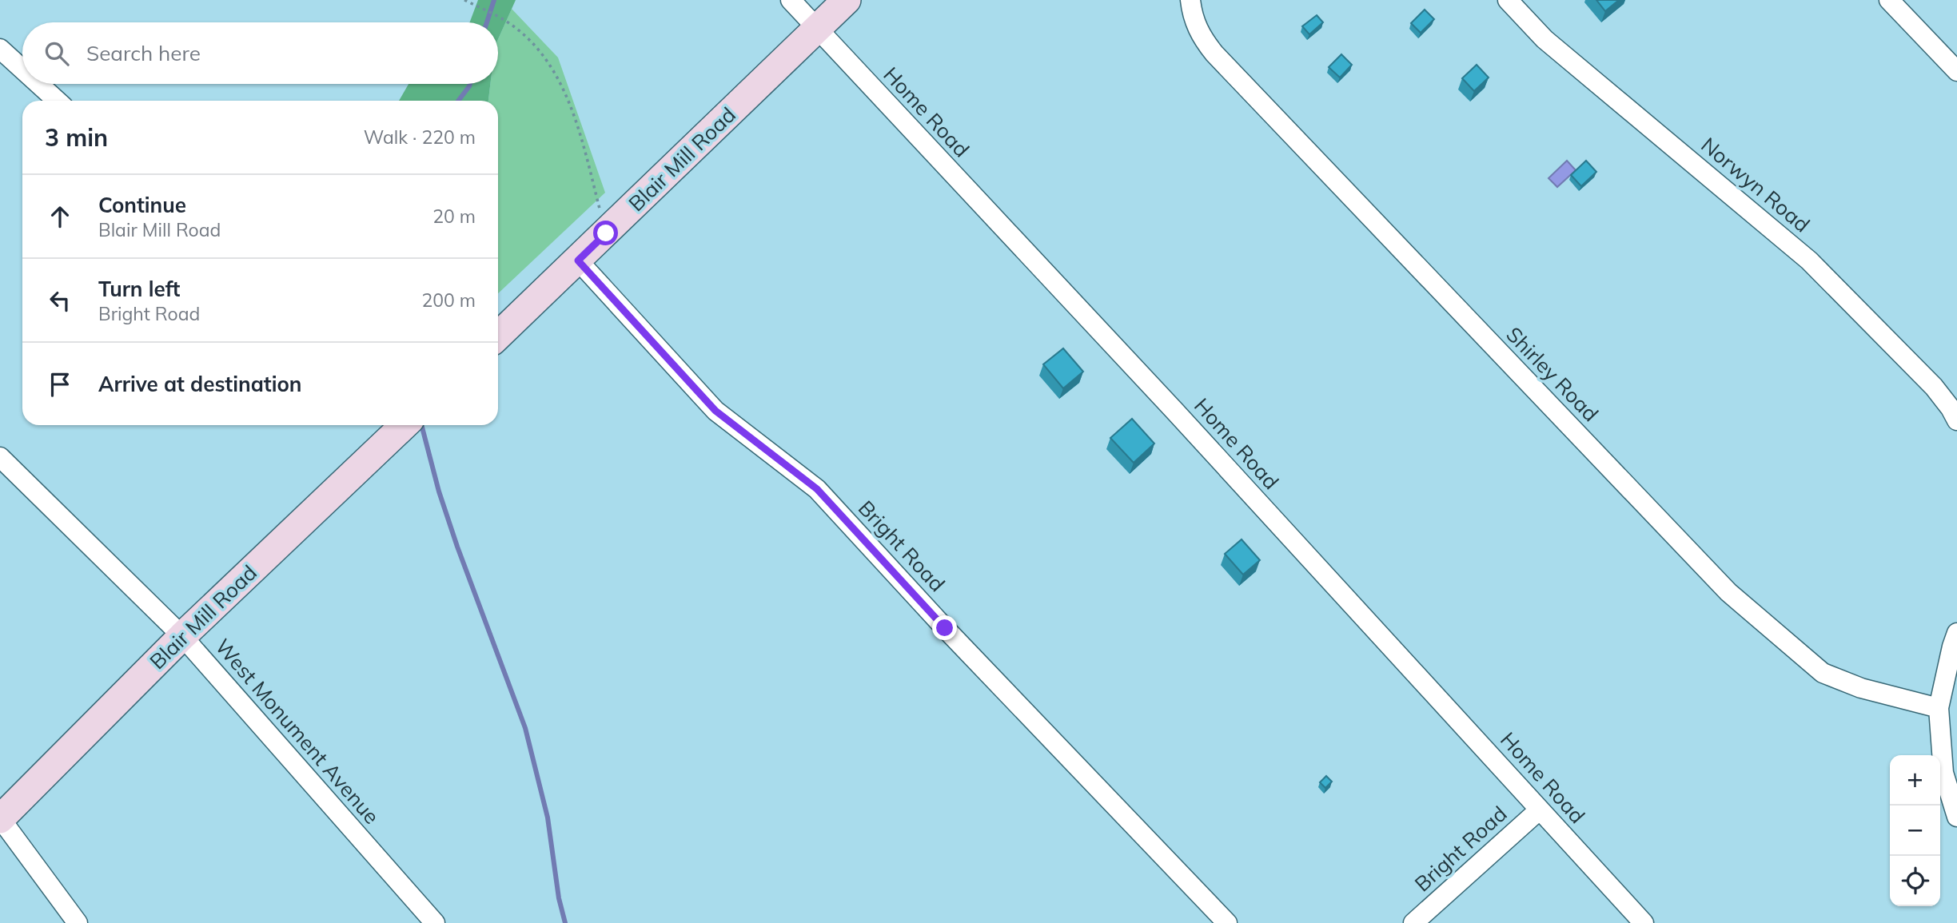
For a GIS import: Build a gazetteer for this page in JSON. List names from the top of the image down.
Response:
{
  "streets": {
    "main road": ["Blair Mill Road"],
    "street": [
      "Home Road",
      "Norwyn Road",
      "Shirley Road",
      "Bright Road",
      "West Monument Avenue"
    ]
  },
  "crossings": [
    ["Home Road", "Blair Mill Road"],
    ["Home Road", "Bright Road"],
    ["Blair Mill Road", "Bright Road"],
    ["Blair Mill Road", "West Monument Avenue"]
  ],
  "page": {
    "search": "Search here",
    "heading": ["3 min", "Walk · 220 m"],
    "list": [
      ["Continue", "Blair Mill Road", "20 m"],
      ["Turn left", "Bright Road", "200 m"],
      "Arrive at destination"
    ],
    "map_buttons": ["+", "−"]
  }
}
